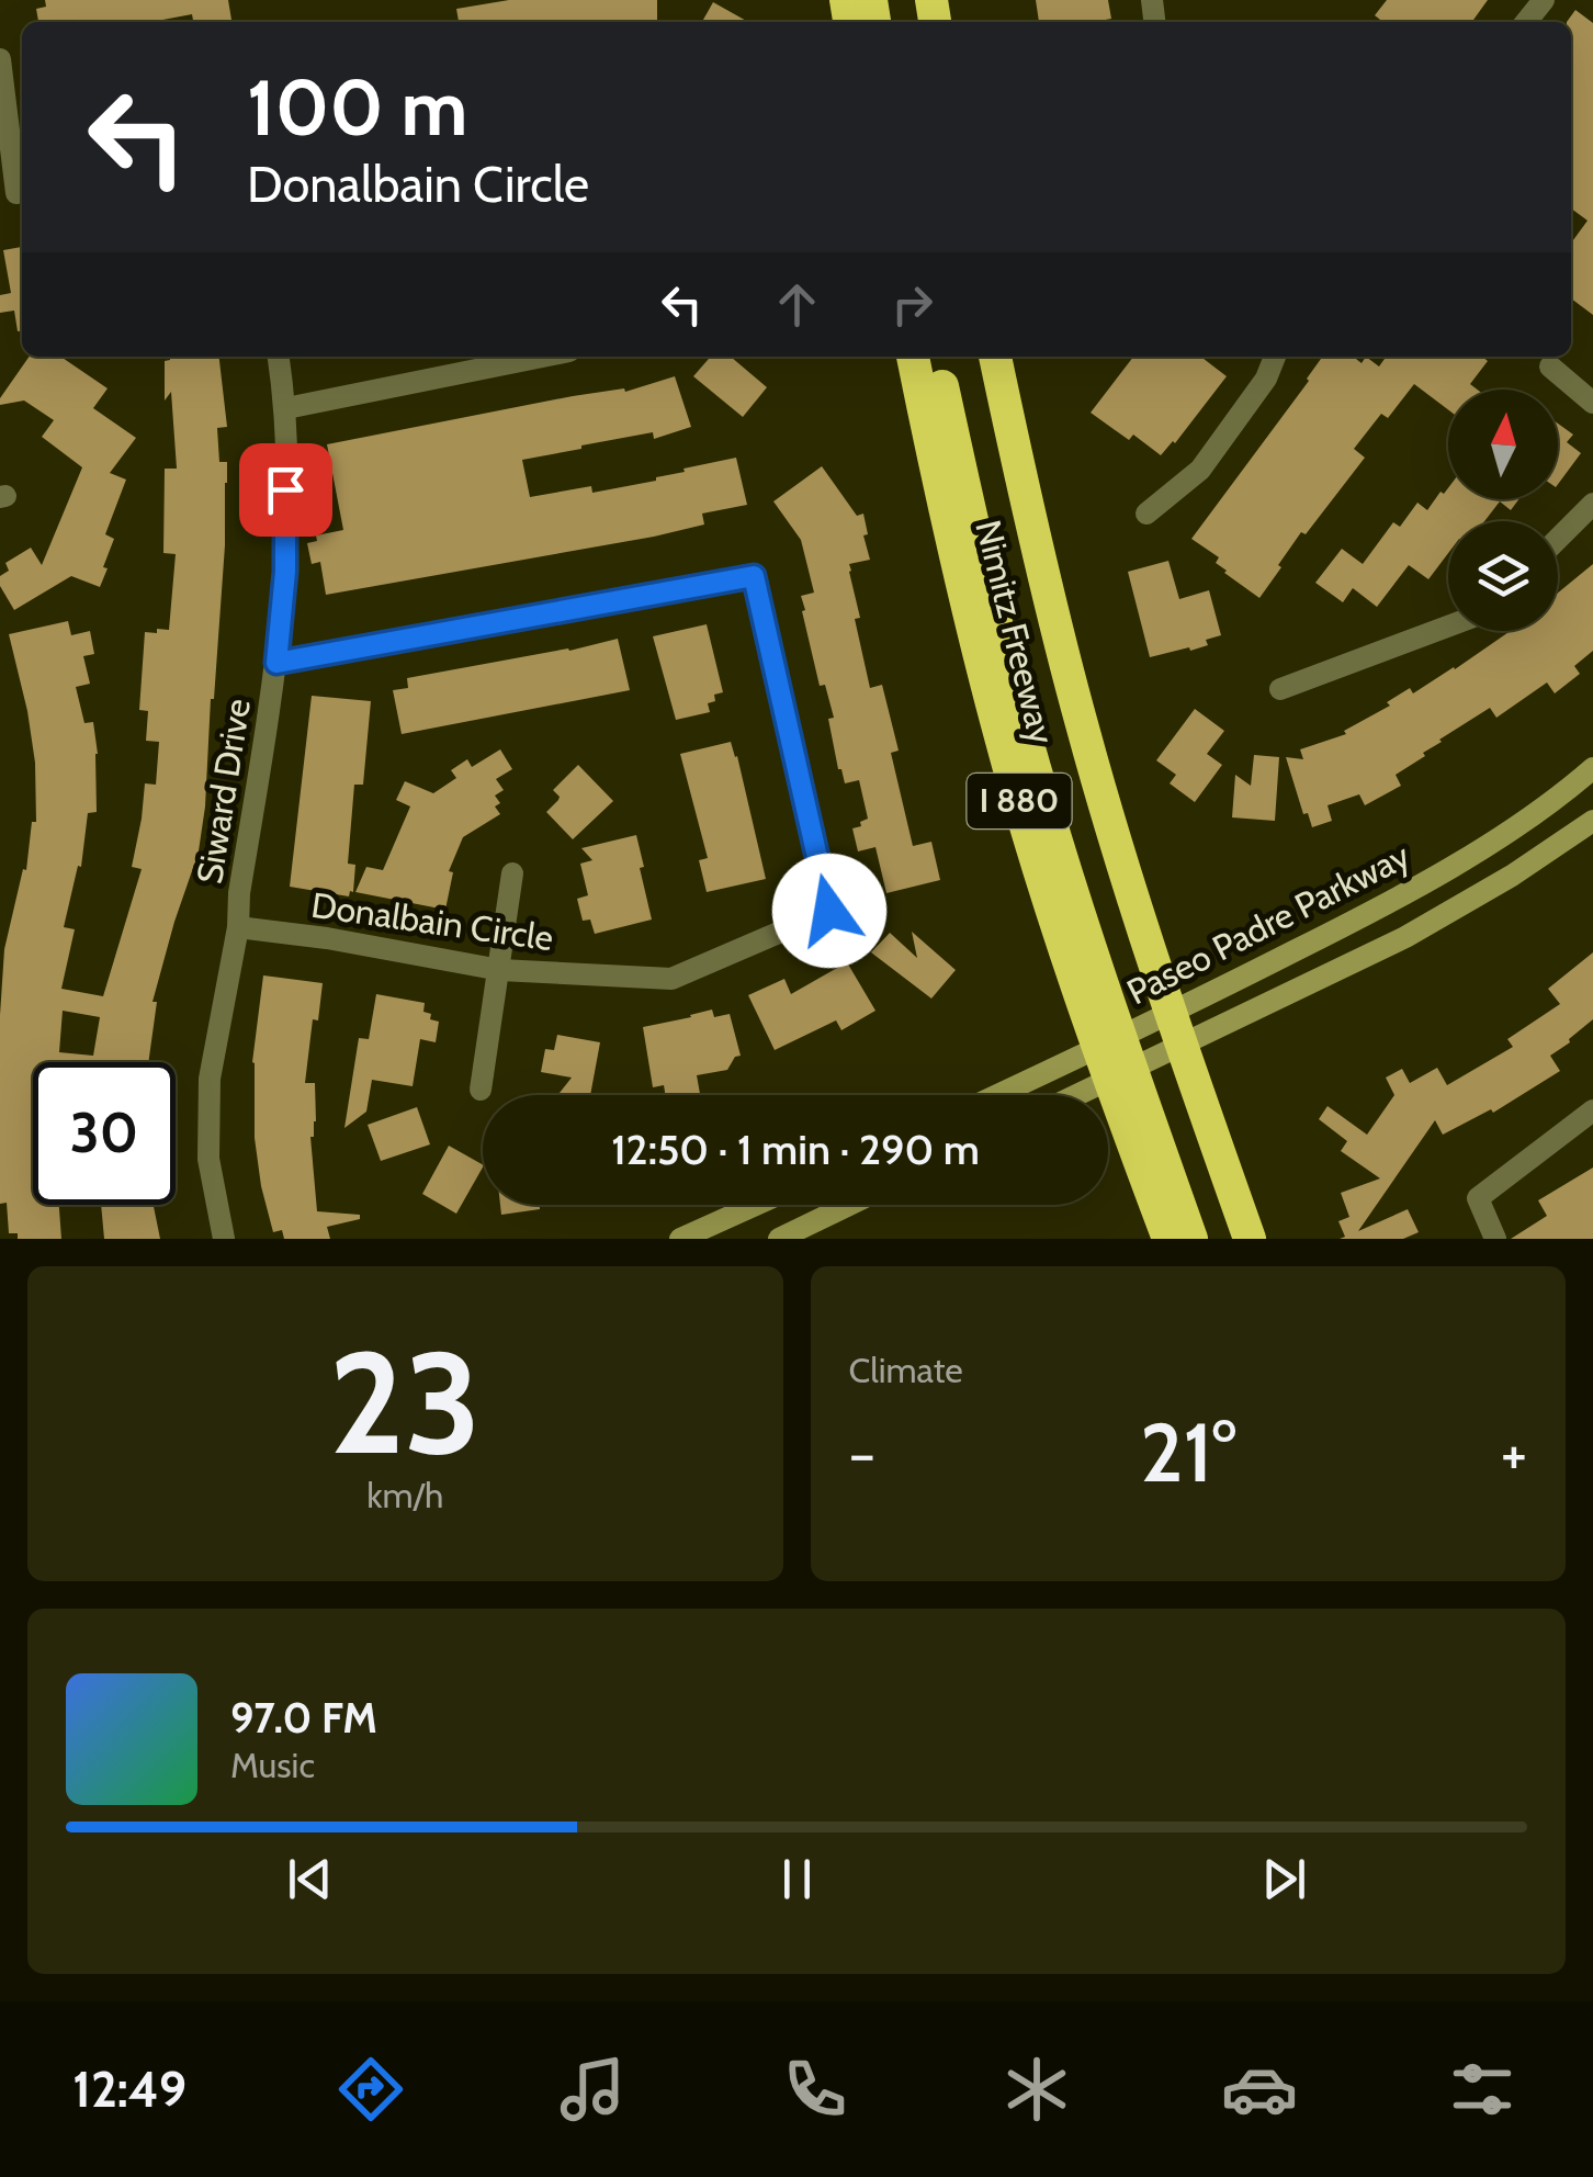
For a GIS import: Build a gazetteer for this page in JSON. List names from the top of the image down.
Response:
{
  "streets": {
    "highway": ["Nimitz Freeway", "I 880"],
    "main road": ["Paseo Padre Parkway"],
    "street": ["Siward Drive", "Donalbain Circle"]
  },
  "crossings": [
    ["Siward Drive", "Donalbain Circle"]
  ],
  "north": "top",
  "page": {
    "turn": ["100 m", "Donalbain Circle"],
    "limit": "30",
    "trip": "12:50 · 1 min · 290 m",
    "tile": [
      ["23", "km/h"],
      "Climate"
    ],
    "heat": ["−", "21°", "+"],
    "song": ["97.0 FM", "Music"],
    "tabs": "12:49"
  }
}
